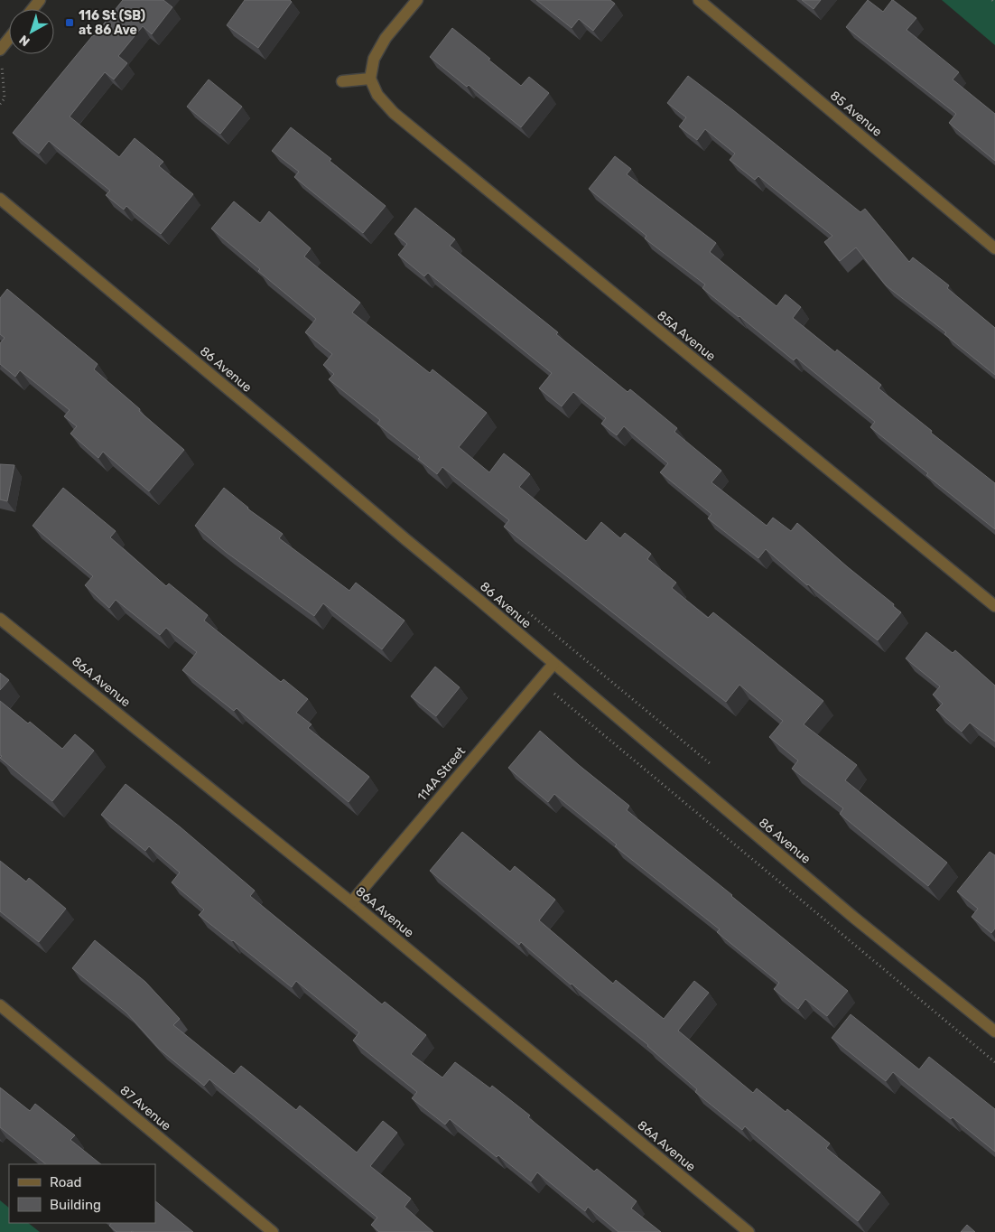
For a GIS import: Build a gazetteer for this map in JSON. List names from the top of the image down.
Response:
{
  "streets": {
    "street": [
      "85 Avenue",
      "85A Avenue",
      "86 Avenue",
      "86A Avenue",
      "114A Street",
      "87 Avenue"
    ]
  },
  "crossings": [
    ["86 Avenue", "114A Street"],
    ["86A Avenue", "114A Street"]
  ],
  "places": {
    "transit": ["116 St (SB) at 86 Ave"]
  },
  "legend": ["Road", "Building"],
  "north": "bottom left"
}
